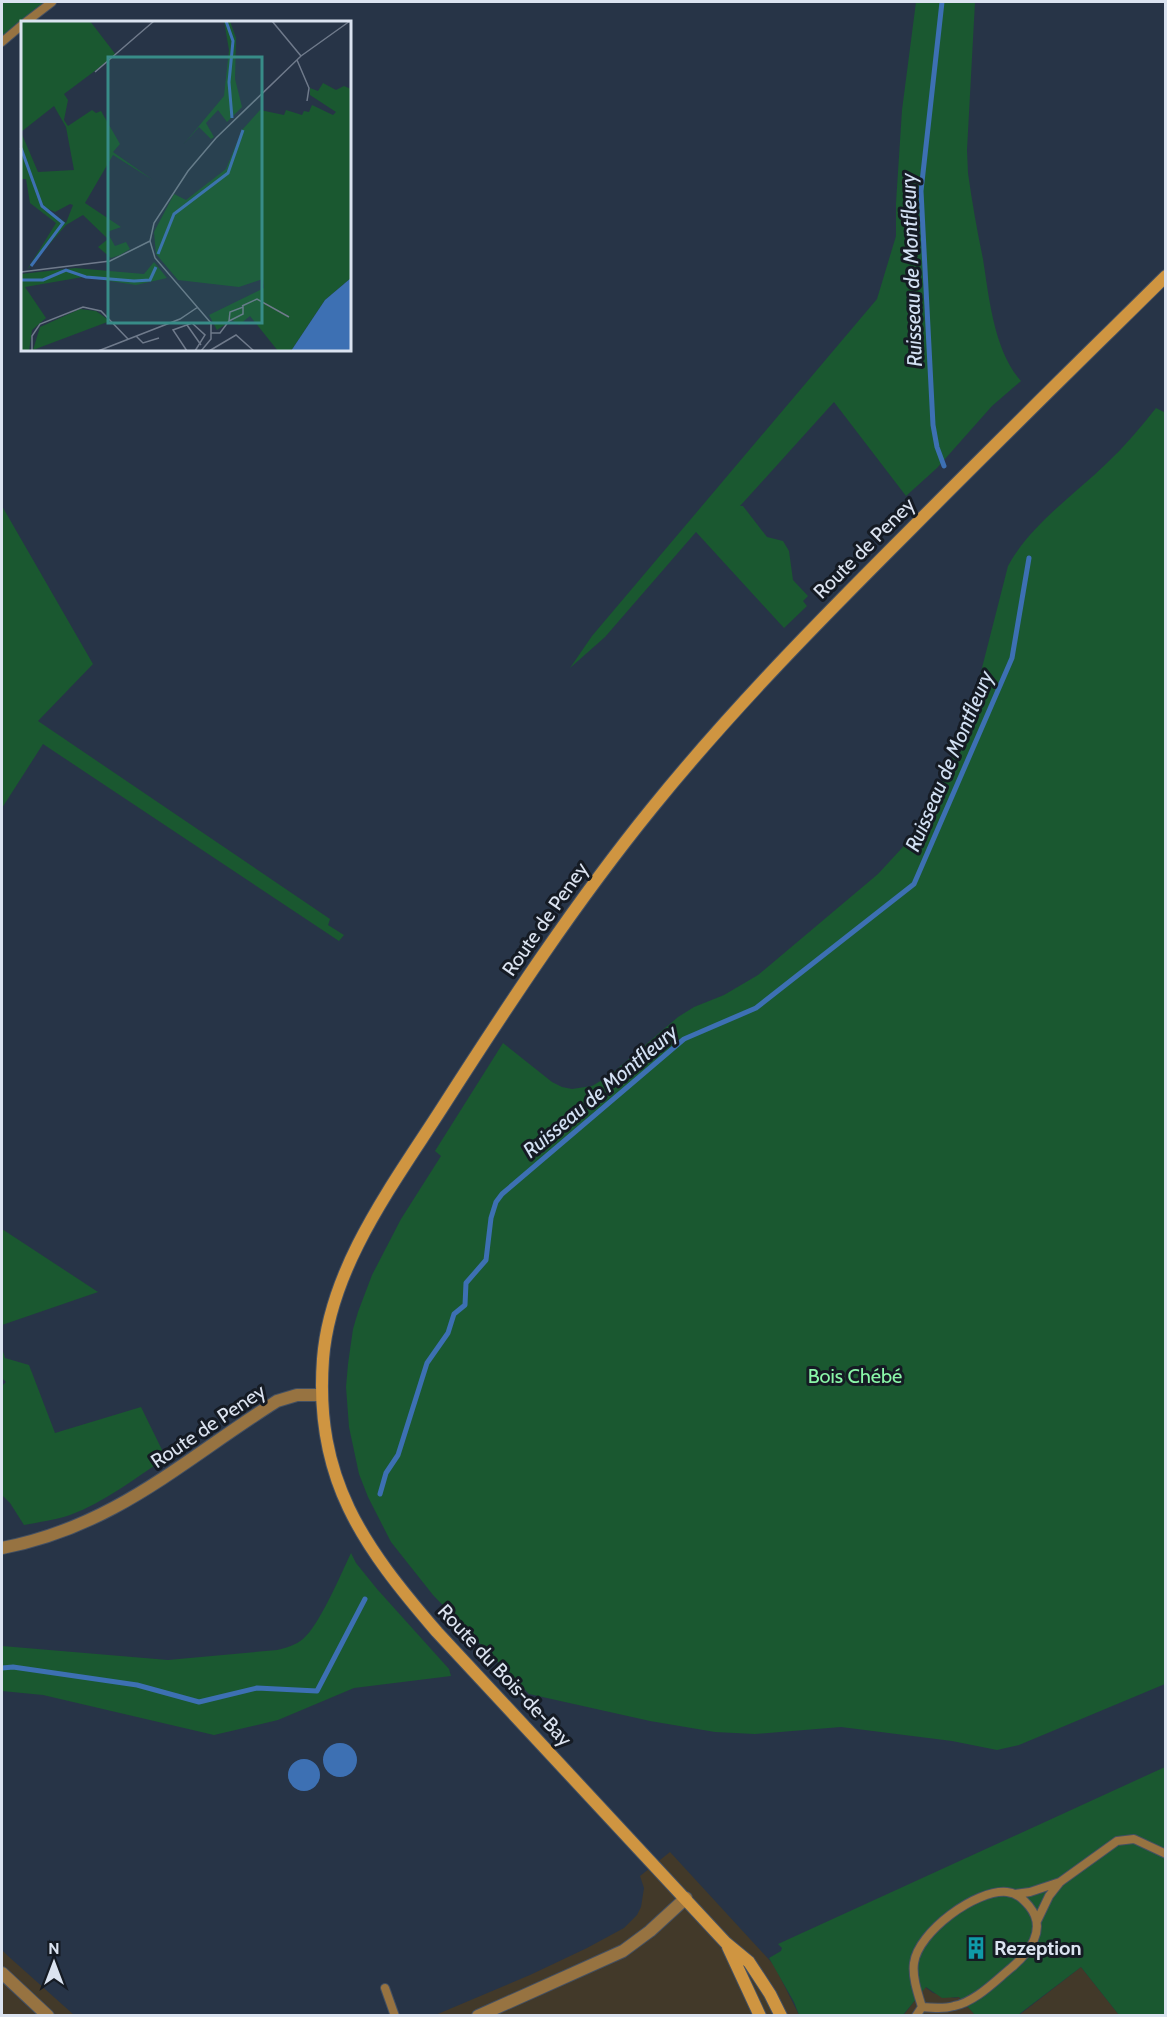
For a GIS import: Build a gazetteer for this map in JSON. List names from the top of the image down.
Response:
{
  "streets": {
    "main road": ["Route de Peney", "Route du Bois-de-Bay"]
  },
  "crossings": [
    ["Route de Peney", "Route du Bois-de-Bay"]
  ],
  "water": ["Ruisseau de Montfleury"],
  "parks": ["Bois Chébé"],
  "places": {
    "building": ["Rezeption"]
  },
  "north": "top"
}
